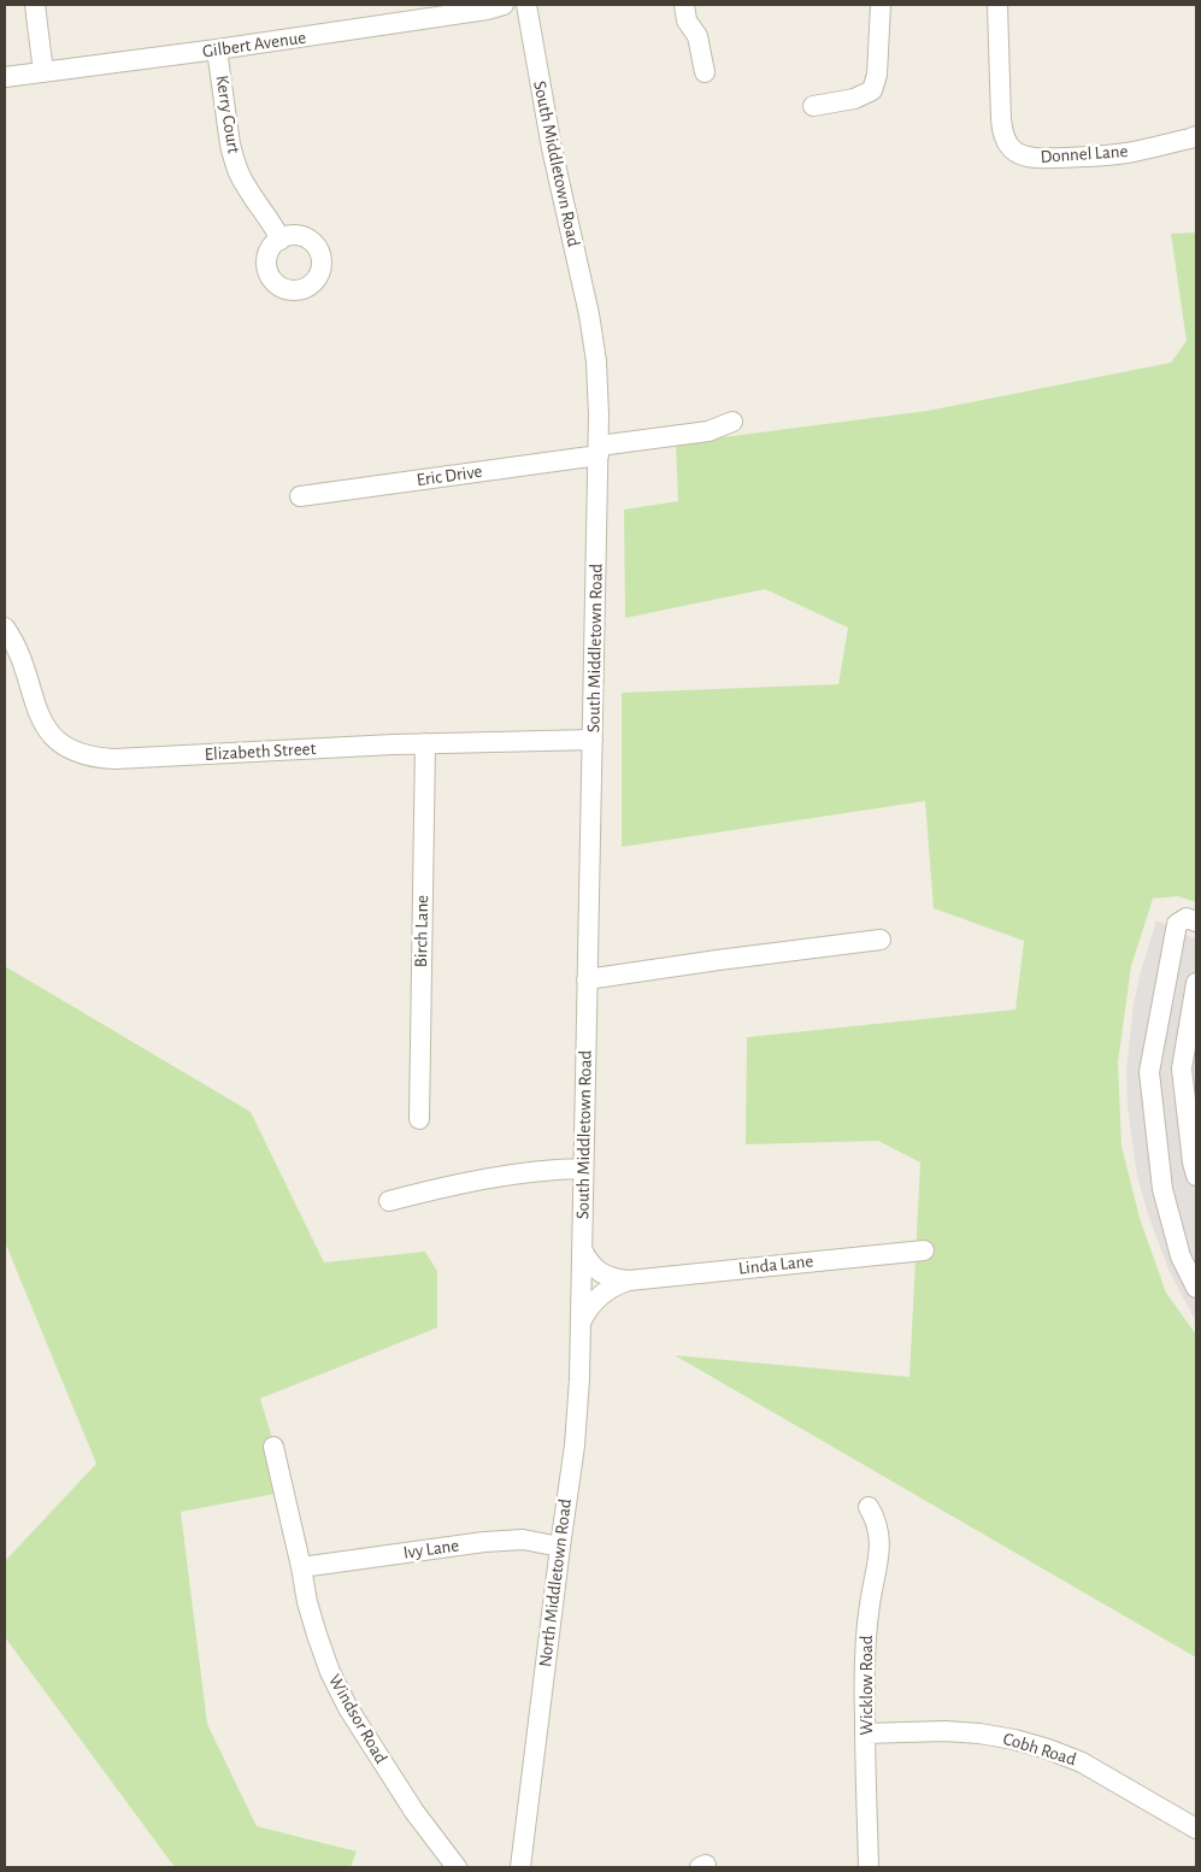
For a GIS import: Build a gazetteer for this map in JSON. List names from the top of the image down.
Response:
{
  "streets": {
    "street": [
      "Gilbert Avenue",
      "Kerry Court",
      "Donnel Lane",
      "South Middletown Road",
      "Eric Drive",
      "Elizabeth Street",
      "Birch Lane",
      "Linda Lane",
      "Ivy Lane",
      "North Middletown Road",
      "Wicklow Road",
      "Windsor Road",
      "Cobh Road"
    ]
  },
  "crossings": [
    ["Gilbert Avenue", "Kerry Court"],
    ["South Middletown Road", "Eric Drive"],
    ["South Middletown Road", "Elizabeth Street"],
    ["South Middletown Road", "Linda Lane"],
    ["South Middletown Road", "North Middletown Road"],
    ["Elizabeth Street", "Birch Lane"],
    ["Linda Lane", "North Middletown Road"],
    ["Ivy Lane", "North Middletown Road"],
    ["Ivy Lane", "Windsor Road"],
    ["Wicklow Road", "Cobh Road"]
  ]
}
